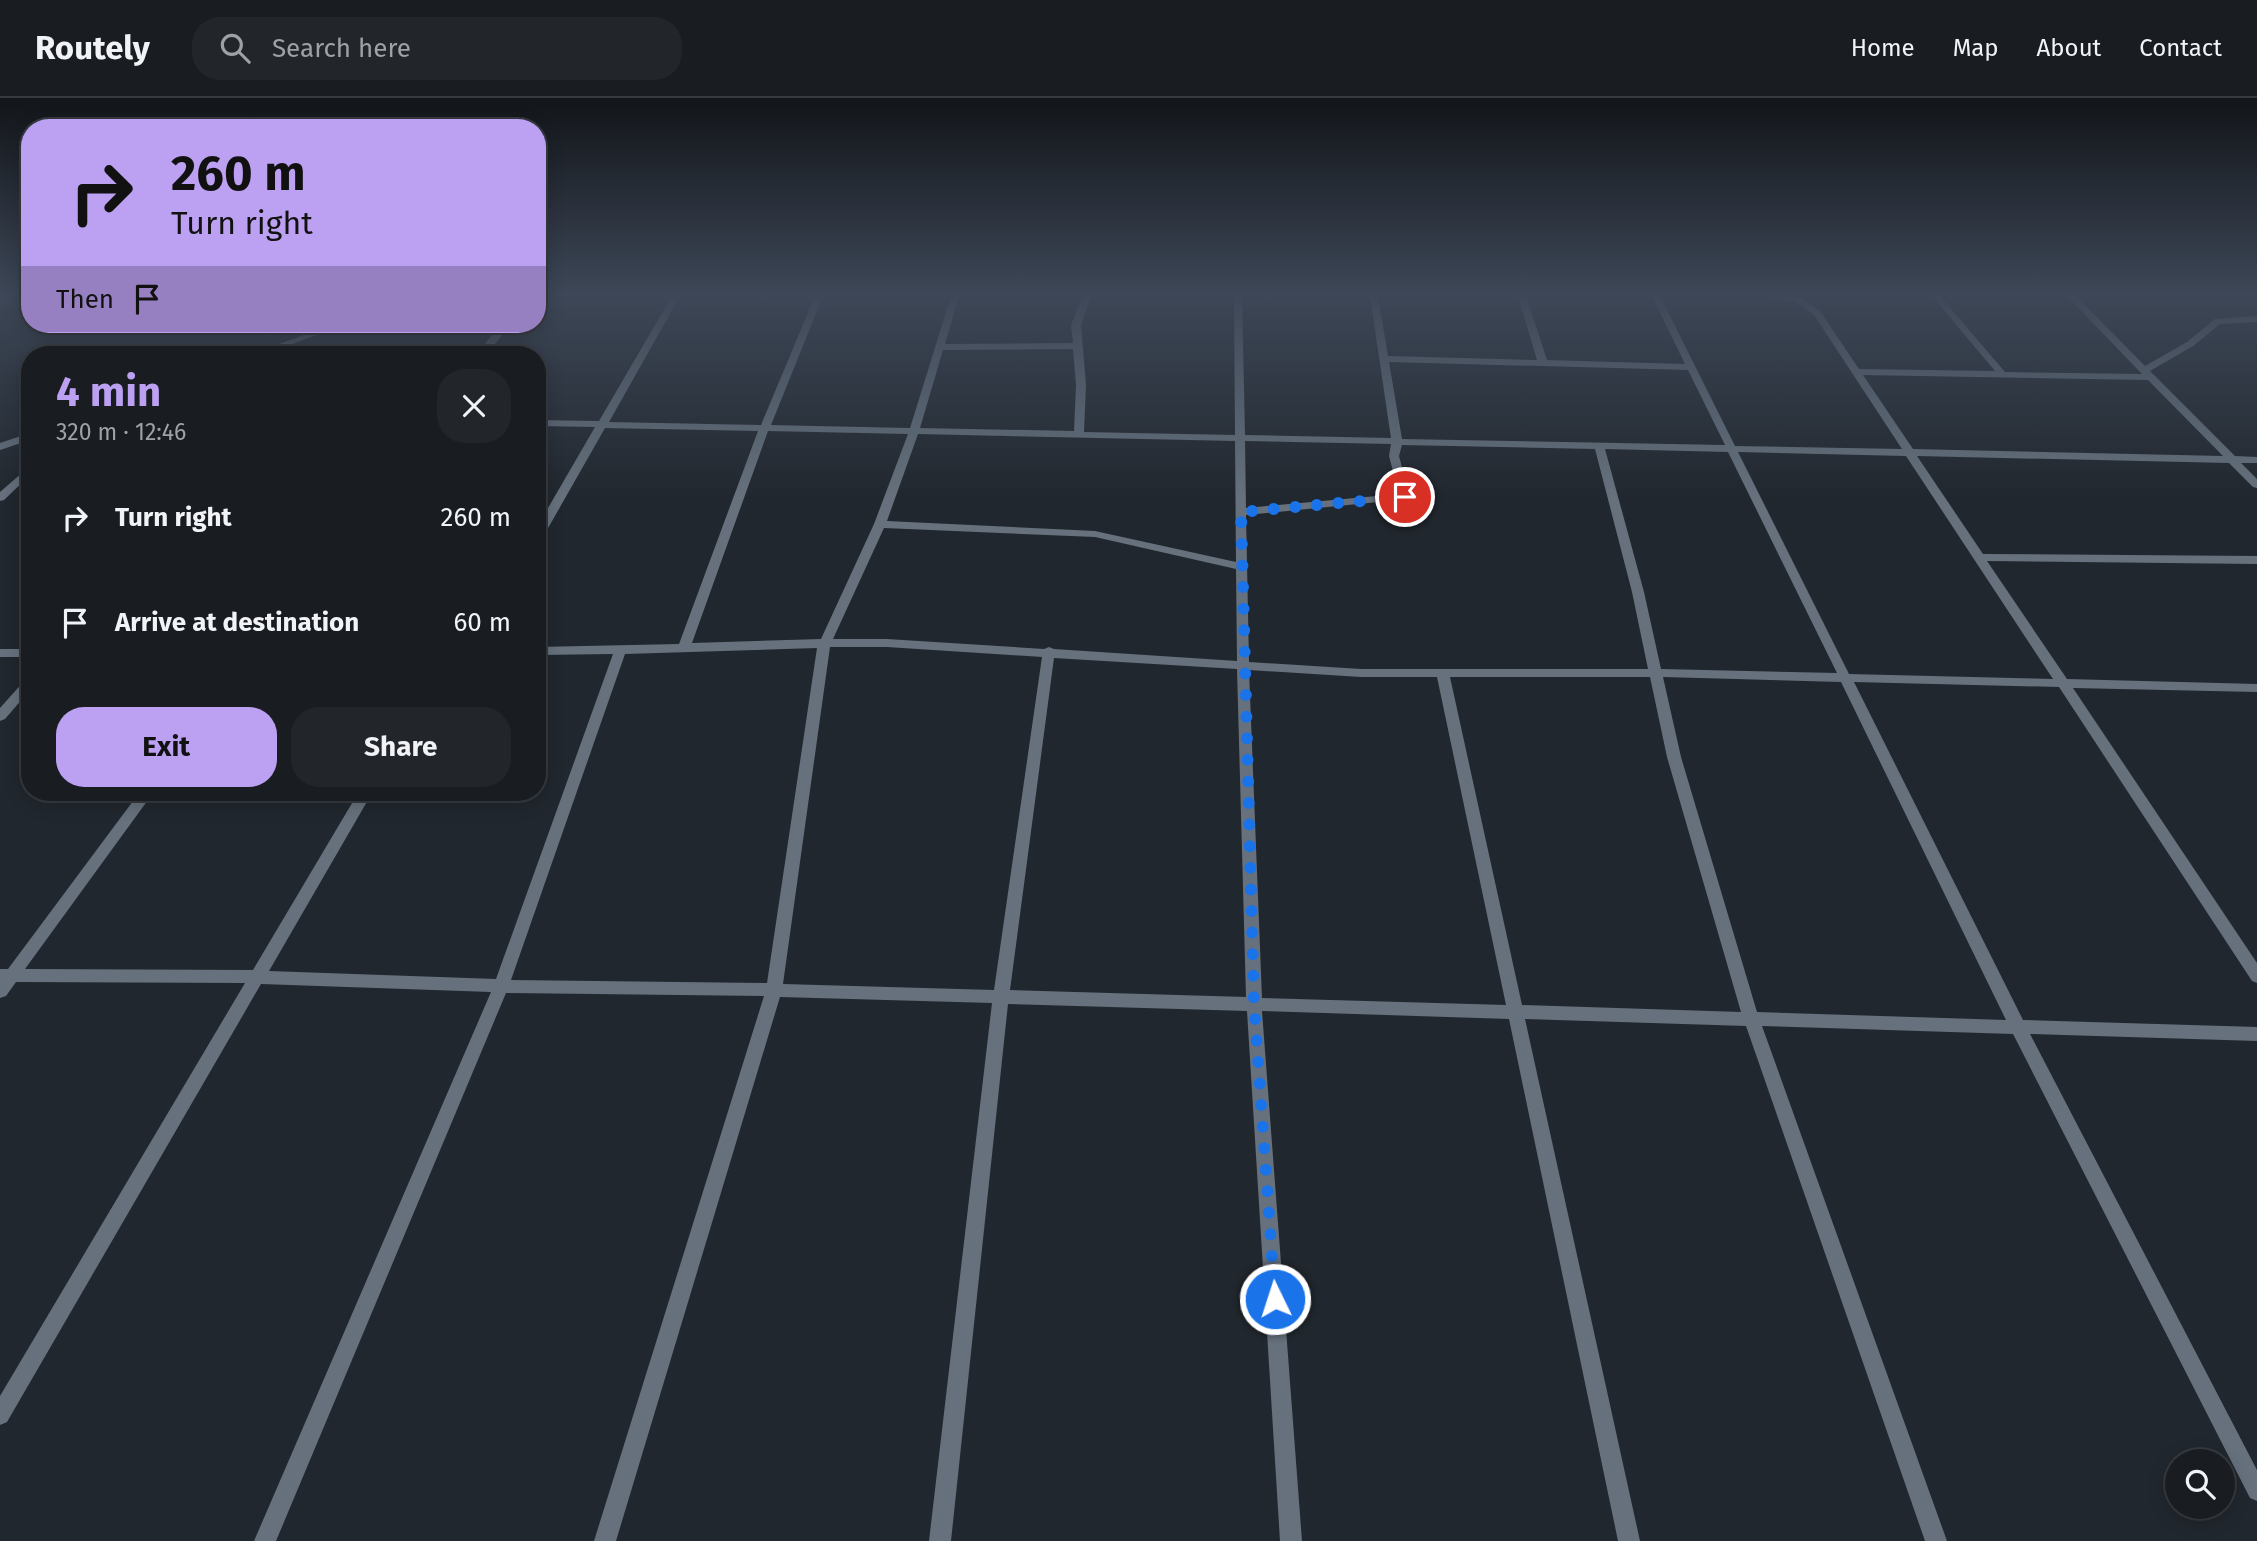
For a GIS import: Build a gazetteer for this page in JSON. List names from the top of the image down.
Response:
{
  "page": {
    "header": "Routely",
    "search": "Search here",
    "nav": [
      "Home",
      "Map",
      "About",
      "Contact"
    ],
    "turn": ["260 m", "Turn right"],
    "then": "Then",
    "heading": ["4 min", "320 m · 12:46"],
    "list": [
      {
        "name": "Turn right",
        "value": "260 m"
      },
      {
        "name": "Arrive at destination",
        "value": "60 m"
      }
    ],
    "buttons": ["Exit", "Share"]
  }
}
